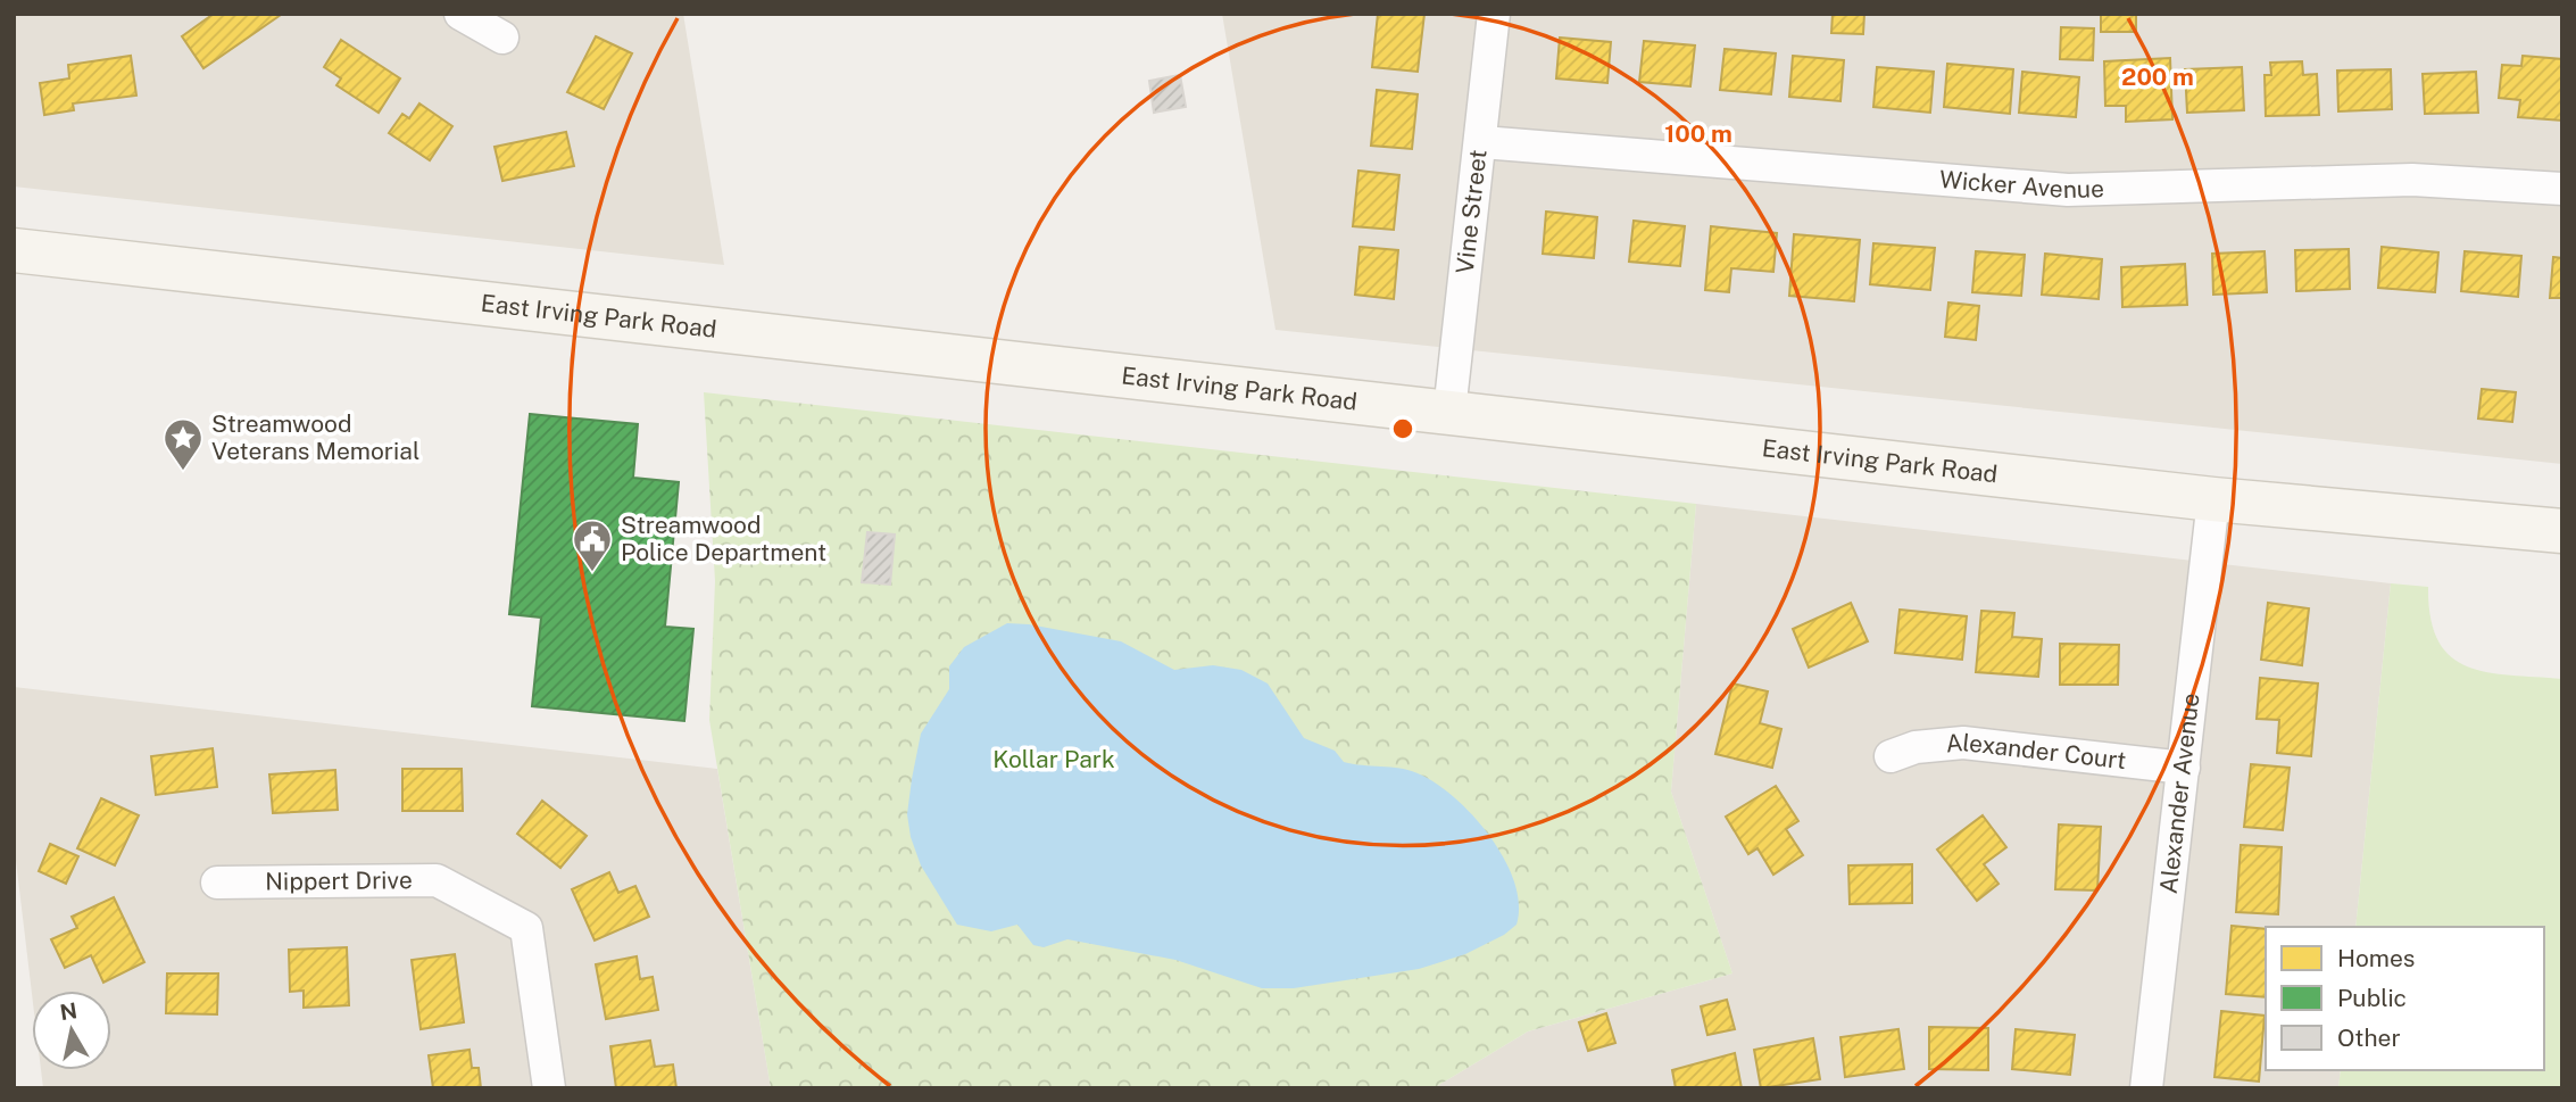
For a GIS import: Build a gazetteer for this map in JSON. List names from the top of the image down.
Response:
{
  "streets": {
    "main road": ["East Irving Park Road"],
    "street": [
      "Wicker Avenue",
      "Vine Street",
      "Alexander Court",
      "Alexander Avenue",
      "Nippert Drive"
    ]
  },
  "crossings": [
    ["Wicker Avenue", "Vine Street"],
    ["Vine Street", "East Irving Park Road"],
    ["East Irving Park Road", "Alexander Avenue"],
    ["Alexander Court", "Alexander Avenue"]
  ],
  "parks": ["Kollar Park"],
  "places": {
    "place": ["Streamwood Veterans Memorial"],
    "public building": ["Streamwood Police Department"]
  },
  "legend": ["Homes", "Public", "Other"],
  "north": "top",
  "rings": ["200 m", "100 m"]
}
